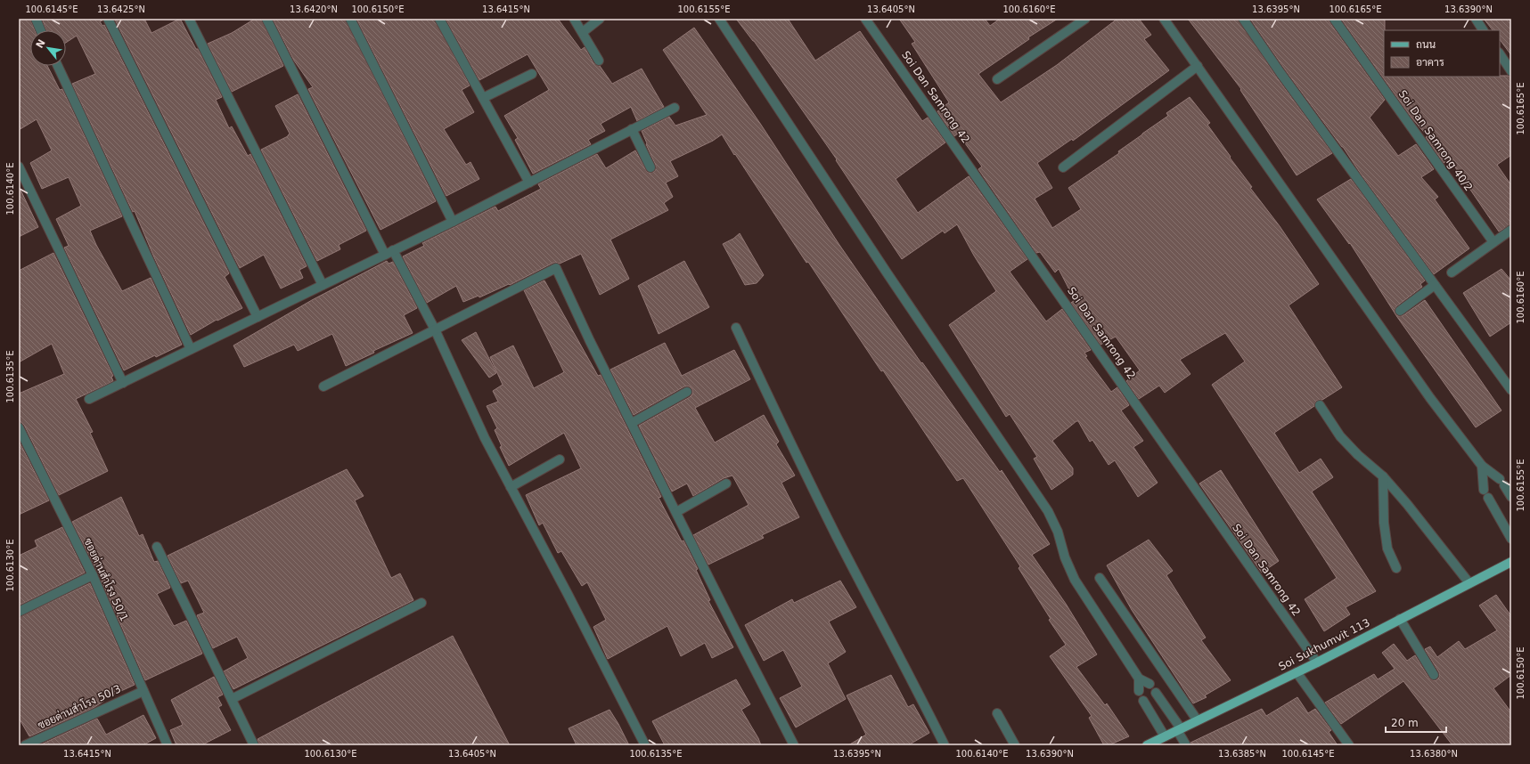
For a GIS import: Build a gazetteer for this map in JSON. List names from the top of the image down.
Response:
{
  "streets": {
    "main road": ["Soi Sukhumvit 113"],
    "street": [
      "Soi Dan Samrong 42",
      "Soi Dan Samrong 40/2",
      "ซอยด่านสำโรง 50/1",
      "ซอยด่านสำโรง 50/3"
    ]
  },
  "crossings": [
    ["Soi Dan Samrong 42", "Soi Sukhumvit 113"],
    ["ซอยด่านสำโรง 50/1", "ซอยด่านสำโรง 50/3"]
  ],
  "legend": ["ถนน", "อาคาร"],
  "scale_bar": "20 m",
  "north": "top left",
  "coordinates": [
    "100.6145°E",
    "13.6425°N",
    "13.6420°N",
    "100.6150°E",
    "13.6415°N",
    "100.6155°E",
    "13.6405°N",
    "100.6160°E",
    "13.6395°N",
    "100.6165°E",
    "13.6390°N",
    "100.6140°E",
    "100.6135°E",
    "100.6130°E",
    "13.6385°N",
    "13.6380°N"
  ]
}
